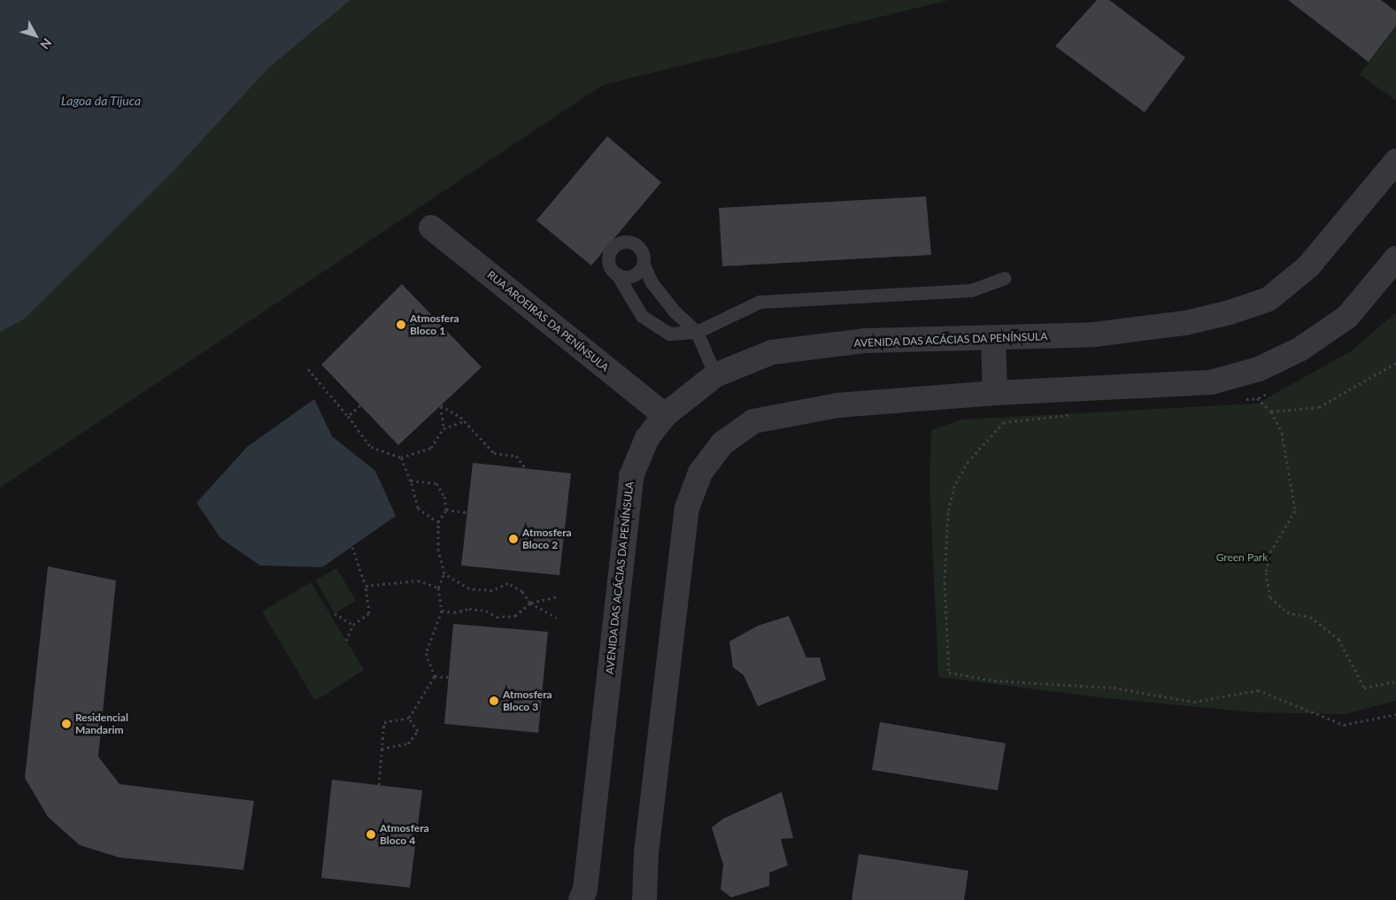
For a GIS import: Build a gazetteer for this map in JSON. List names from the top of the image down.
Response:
{
  "streets": {
    "street": ["RUA AROEIRAS DA PENÍNSULA", "AVENIDA DAS ACÁCIAS DA PENÍNSULA"]
  },
  "crossings": [
    ["RUA AROEIRAS DA PENÍNSULA", "AVENIDA DAS ACÁCIAS DA PENÍNSULA"]
  ],
  "water": ["Lagoa da Tijuca"],
  "parks": ["Green Park"],
  "places": [
    "Atmosfera Bloco 1",
    "Atmosfera Bloco 2",
    "Atmosfera Bloco 3",
    "Residencial Mandarim",
    "Atmosfera Bloco 4"
  ],
  "north": "bottom right"
}
